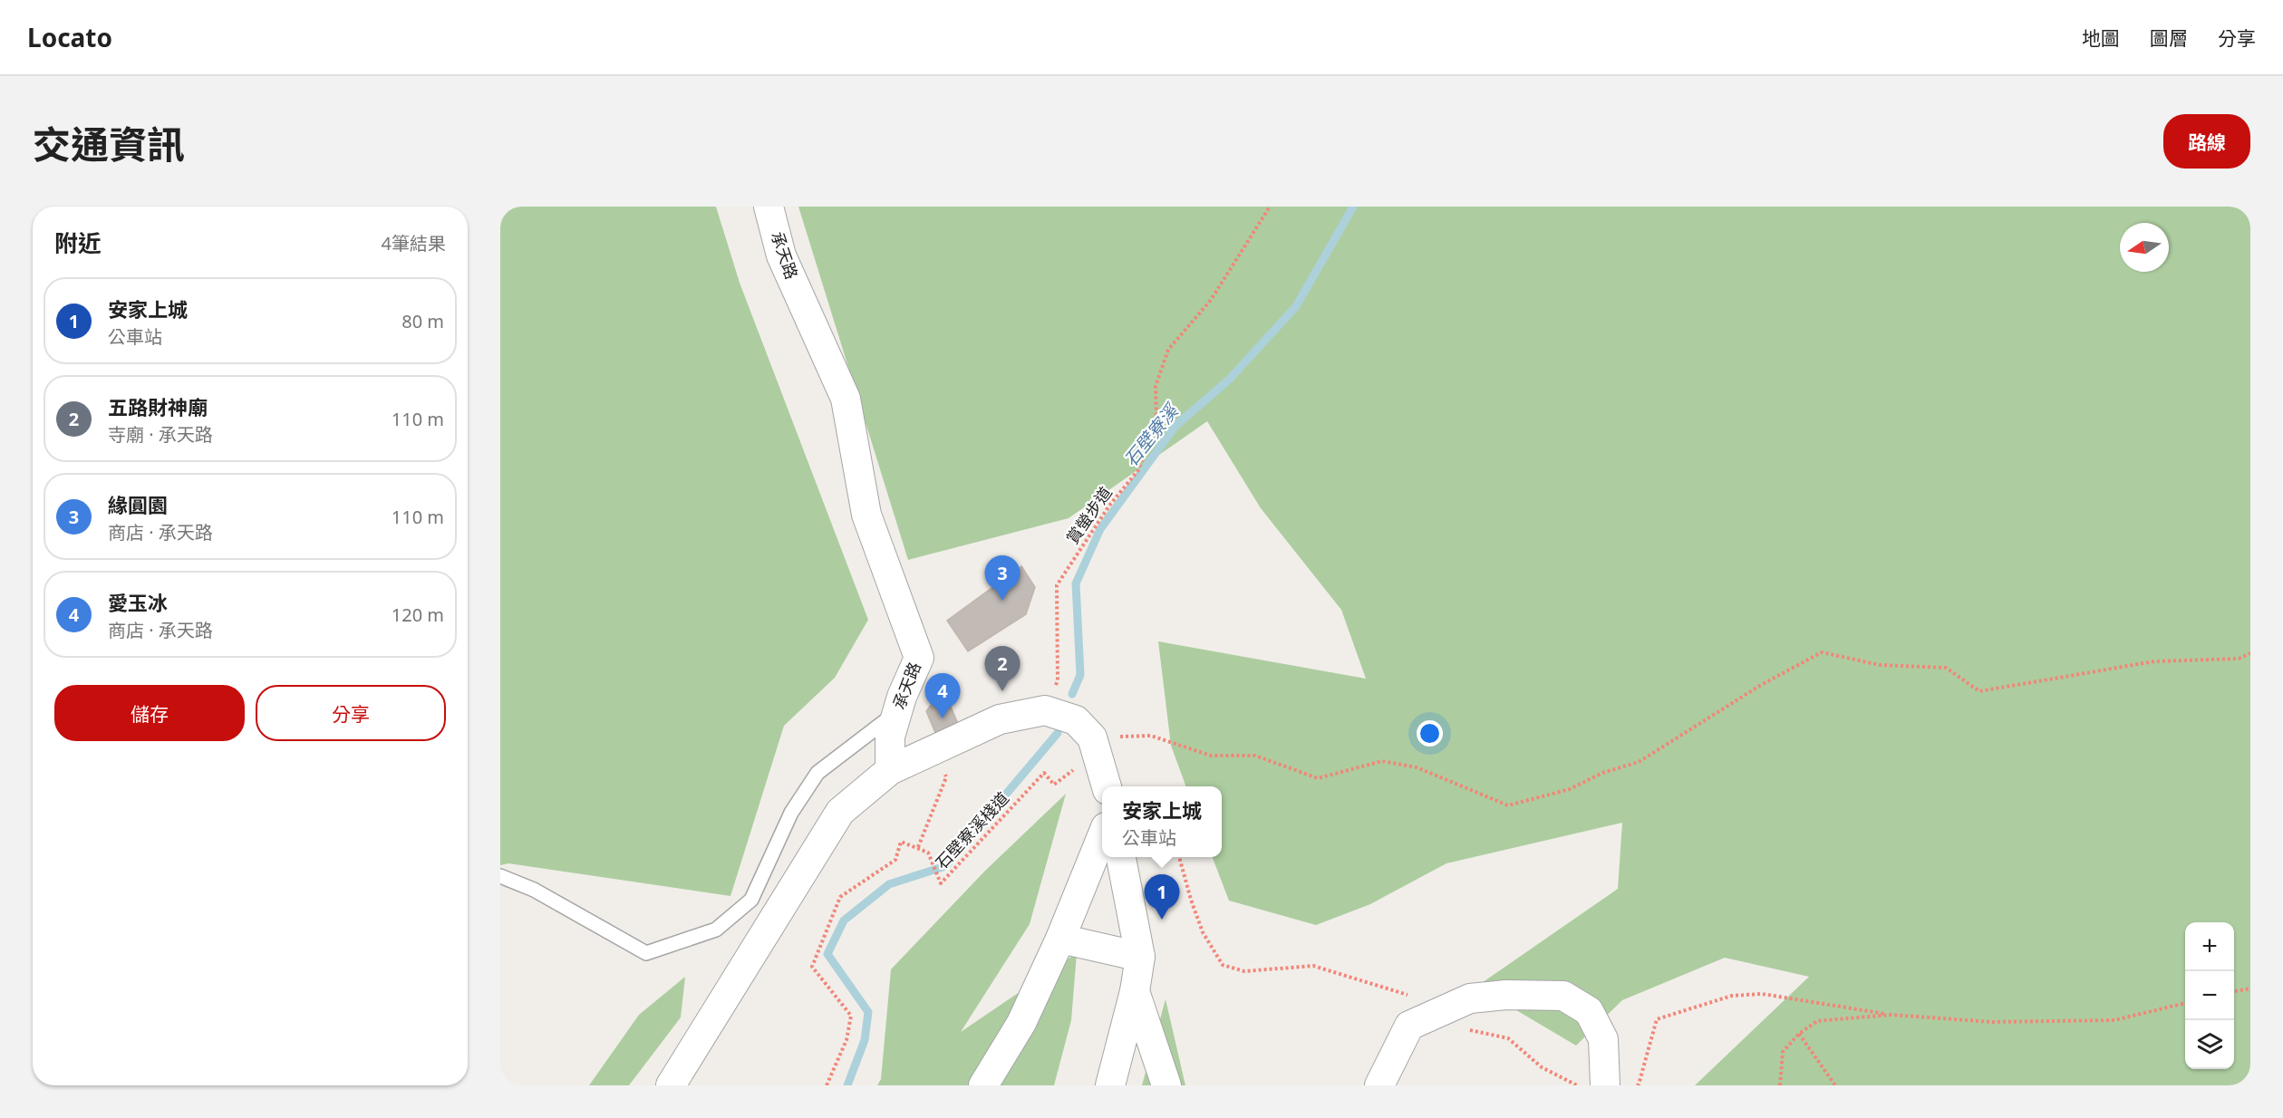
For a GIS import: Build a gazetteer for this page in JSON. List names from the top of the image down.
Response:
{
  "streets": {
    "street": ["承天路"],
    "path": ["賞螢步道", "石壁寮溪棧道"]
  },
  "water": ["石壁寮溪"],
  "north": "left",
  "page": {
    "header": "Locato",
    "nav": ["地圖", "圖層", "分享"],
    "title": "交通資訊",
    "buttons": [
      "路線",
      ["儲存", "分享"]
    ],
    "heading": ["附近", "4筆結果"],
    "list": [
      {
        "mark": "1",
        "name": "安家上城",
        "note": "公車站",
        "value": "80 m"
      },
      {
        "mark": "2",
        "name": "五路財神廟",
        "note": "寺廟 · 承天路",
        "value": "110 m"
      },
      {
        "mark": "3",
        "name": "緣圓園",
        "note": "商店 · 承天路",
        "value": "110 m"
      },
      {
        "mark": "4",
        "name": "愛玉冰",
        "note": "商店 · 承天路",
        "value": "120 m"
      }
    ],
    "pins": [
      "3",
      "2",
      "4",
      "1"
    ],
    "popup": ["安家上城", "公車站"],
    "map_buttons": ["+", "−"]
  }
}
